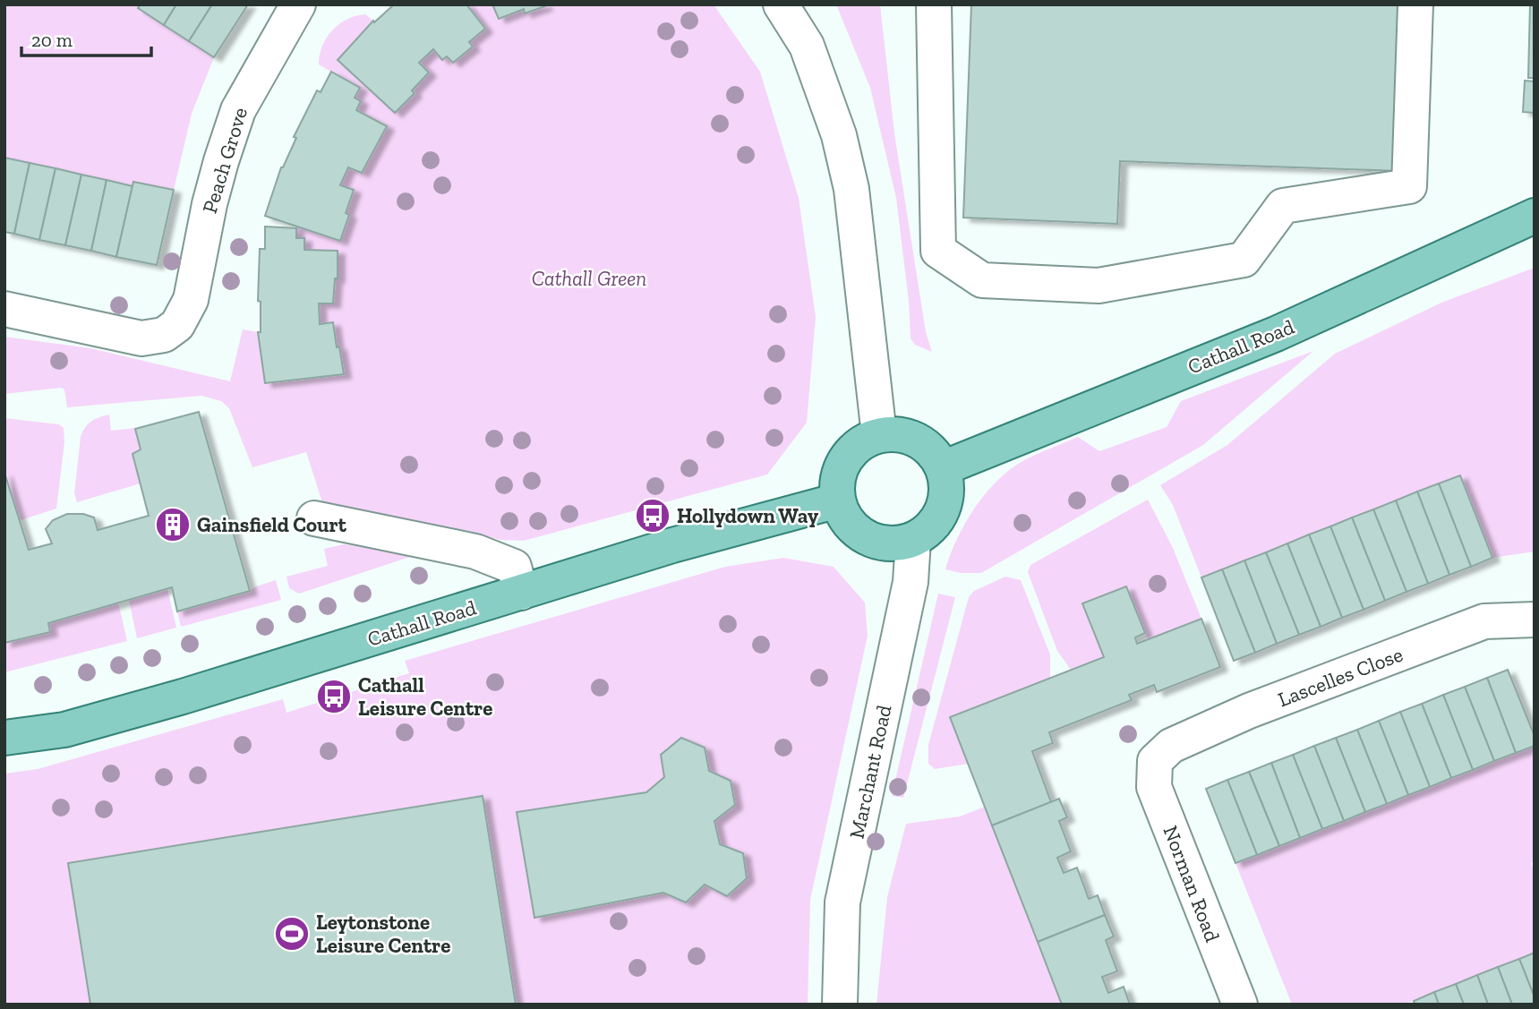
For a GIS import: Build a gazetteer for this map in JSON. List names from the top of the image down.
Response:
{
  "streets": {
    "main road": ["Cathall Road"],
    "street": [
      "Peach Grove",
      "Lascelles Close",
      "Marchant Road",
      "Norman Road"
    ]
  },
  "crossings": [
    ["Cathall Road", "Marchant Road"],
    ["Lascelles Close", "Norman Road"]
  ],
  "parks": ["Cathall Green"],
  "places": {
    "bus stop": ["Hollydown Way", "Cathall Leisure Centre"],
    "building": ["Gainsfield Court"],
    "sports": ["Leytonstone Leisure Centre"]
  },
  "scale_bar": "20 m"
}
